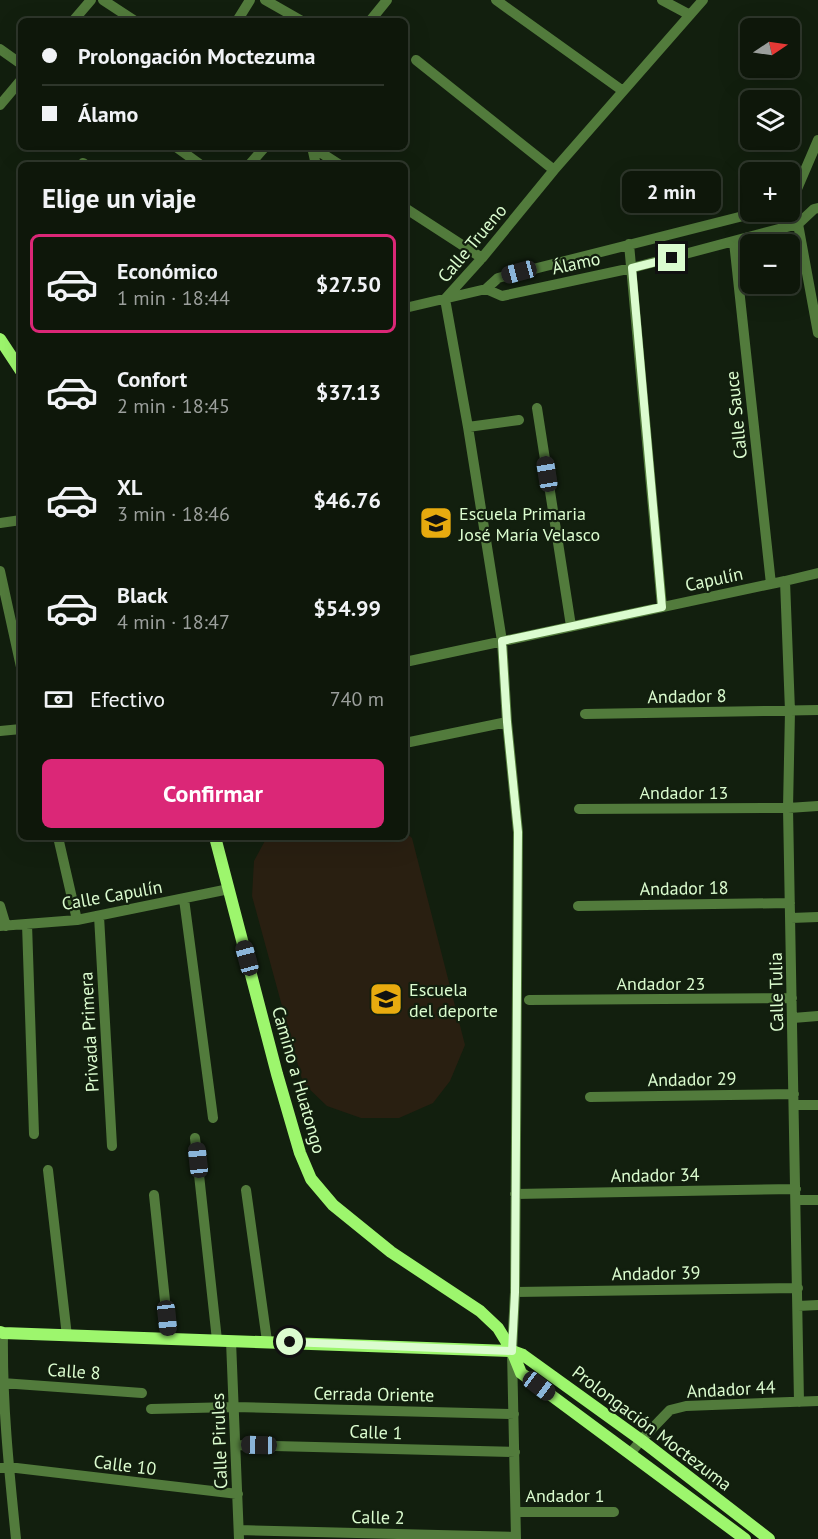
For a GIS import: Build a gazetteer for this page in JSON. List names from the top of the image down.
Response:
{
  "streets": {
    "main road": ["Camino a Huatongo", "Prolongación Moctezuma"],
    "street": [
      "Calle Trueno",
      "Álamo",
      "Calle Sauce",
      "Capulín",
      "Andador 8",
      "Andador 13",
      "Andador 18",
      "Calle Capulín",
      "Andador 23",
      "Calle Tulia",
      "Privada Primera",
      "Andador 29",
      "Andador 34",
      "Andador 39",
      "Calle 8",
      "Andador 44",
      "Cerrada Oriente",
      "Calle 1",
      "Calle Pirules",
      "Calle 10",
      "Andador 1",
      "Calle 2"
    ]
  },
  "crossings": [
    ["Calle Trueno", "Álamo"],
    ["Calle Trueno", "Capulín"],
    ["Calle Trueno", "Camino a Huatongo"],
    ["Calle Trueno", "Andador 34"],
    ["Calle Trueno", "Andador 39"],
    ["Calle Trueno", "Cerrada Oriente"],
    ["Calle Trueno", "Prolongación Moctezuma"],
    ["Calle Trueno", "Calle 1"],
    ["Calle Trueno", "Andador 1"],
    ["Calle Trueno", "Calle 2"],
    ["Álamo", "Calle Sauce"],
    ["Calle Sauce", "Capulín"],
    ["Capulín", "Calle Tulia"],
    ["Andador 8", "Calle Tulia"],
    ["Andador 13", "Calle Tulia"],
    ["Andador 18", "Calle Tulia"],
    ["Calle Capulín", "Privada Primera"],
    ["Calle Capulín", "Camino a Huatongo"],
    ["Andador 23", "Calle Tulia"],
    ["Calle Tulia", "Andador 29"],
    ["Calle Tulia", "Andador 34"],
    ["Calle Tulia", "Andador 39"],
    ["Calle Tulia", "Andador 44"],
    ["Camino a Huatongo", "Prolongación Moctezuma"],
    ["Andador 44", "Prolongación Moctezuma"],
    ["Cerrada Oriente", "Calle Pirules"],
    ["Prolongación Moctezuma", "Calle Pirules"],
    ["Calle 1", "Calle Pirules"],
    ["Calle Pirules", "Calle 10"],
    ["Calle Pirules", "Calle 2"]
  ],
  "places": {
    "school or university": ["Escuela Primaria José María Velasco", "Escuela del deporte"]
  },
  "north": "right",
  "page": {
    "map_buttons": ["+", "−"],
    "banner": ["Prolongación Moctezuma", "Álamo"],
    "heading": "Elige un viaje",
    "bubble": "2 min",
    "list": [
      {
        "name": "Económico",
        "note": "1 min · 18:44",
        "value": "$27.50"
      },
      {
        "name": "Confort",
        "note": "2 min · 18:45",
        "value": "$37.13"
      },
      {
        "name": "XL",
        "note": "3 min · 18:46",
        "value": "$46.76"
      },
      {
        "name": "Black",
        "note": "4 min · 18:47",
        "value": "$54.99"
      }
    ],
    "pay": ["Efectivo", "740 m"],
    "buttons": "Confirmar"
  }
}
